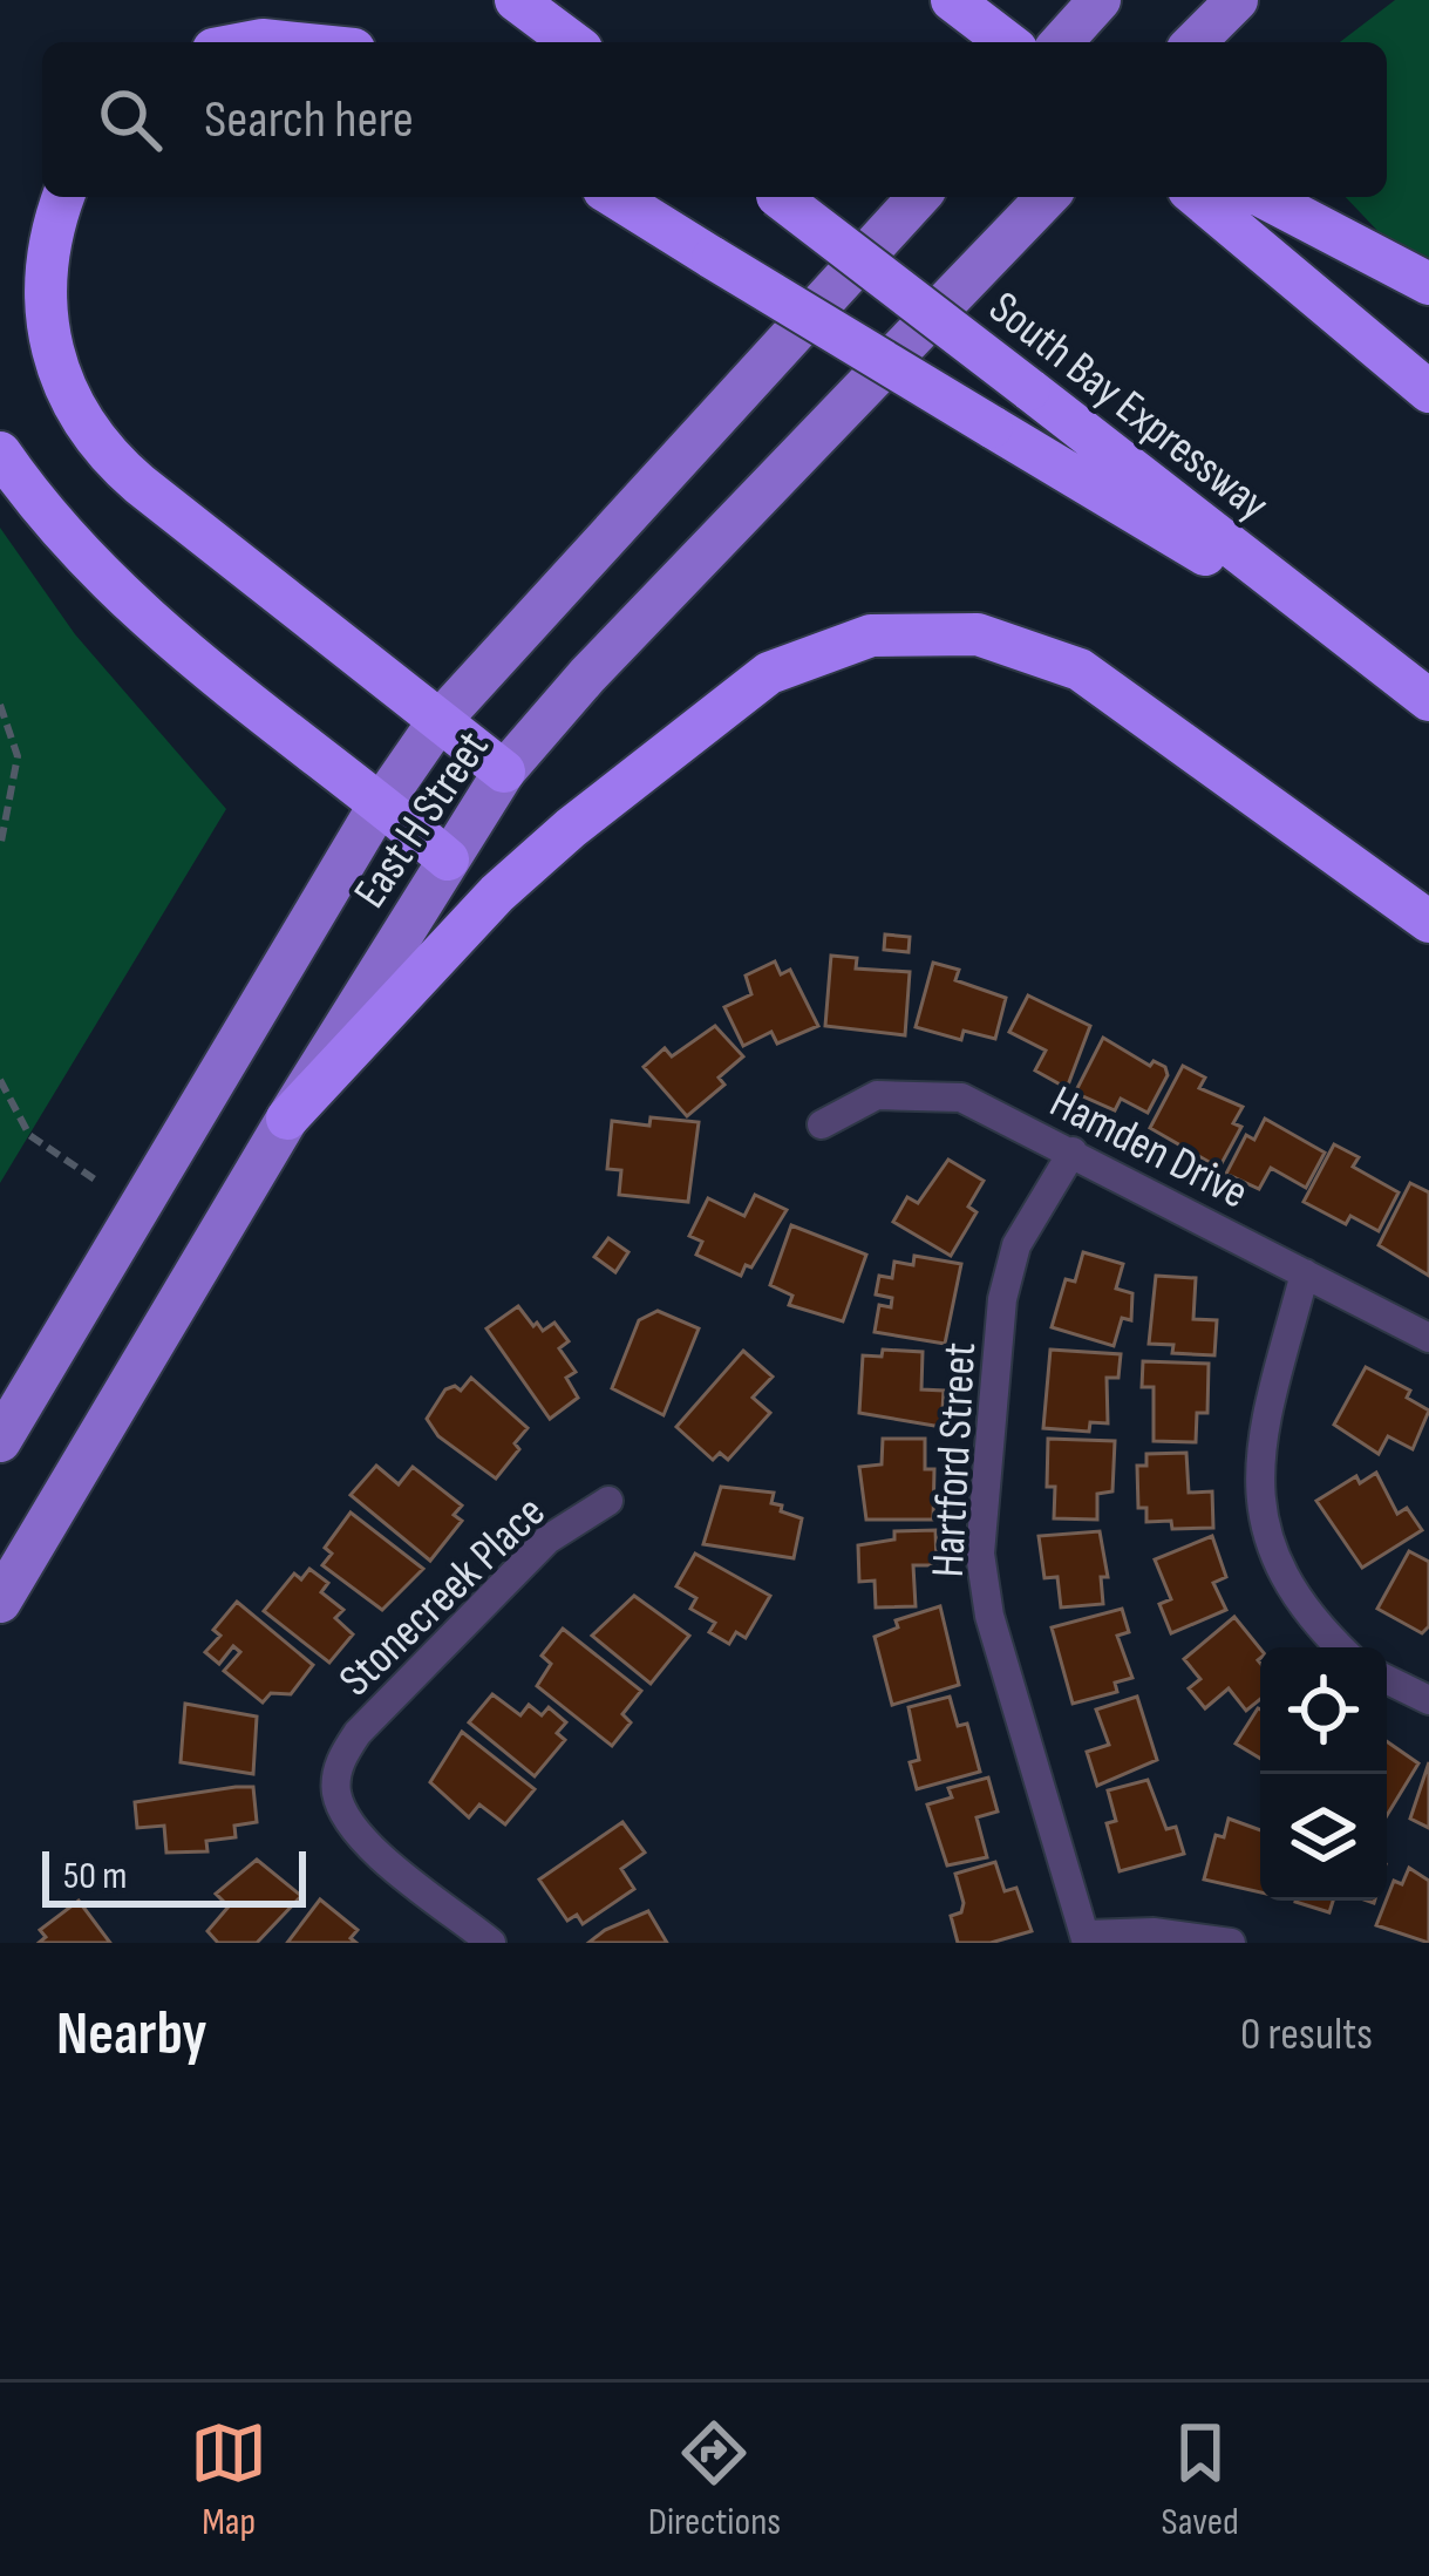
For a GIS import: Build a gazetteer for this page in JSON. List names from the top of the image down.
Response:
{
  "streets": {
    "highway": ["South Bay Expressway"],
    "main road": ["East H Street"],
    "street": ["Hamden Drive", "Hartford Street", "Stonecreek Place"]
  },
  "crossings": [
    ["Hamden Drive", "Hartford Street"]
  ],
  "scale_bar": "50 m",
  "page": {
    "search": "Search here",
    "scale": "50 m",
    "heading": ["Nearby", "0 results"],
    "nav": ["Map", "Directions", "Saved"]
  }
}
